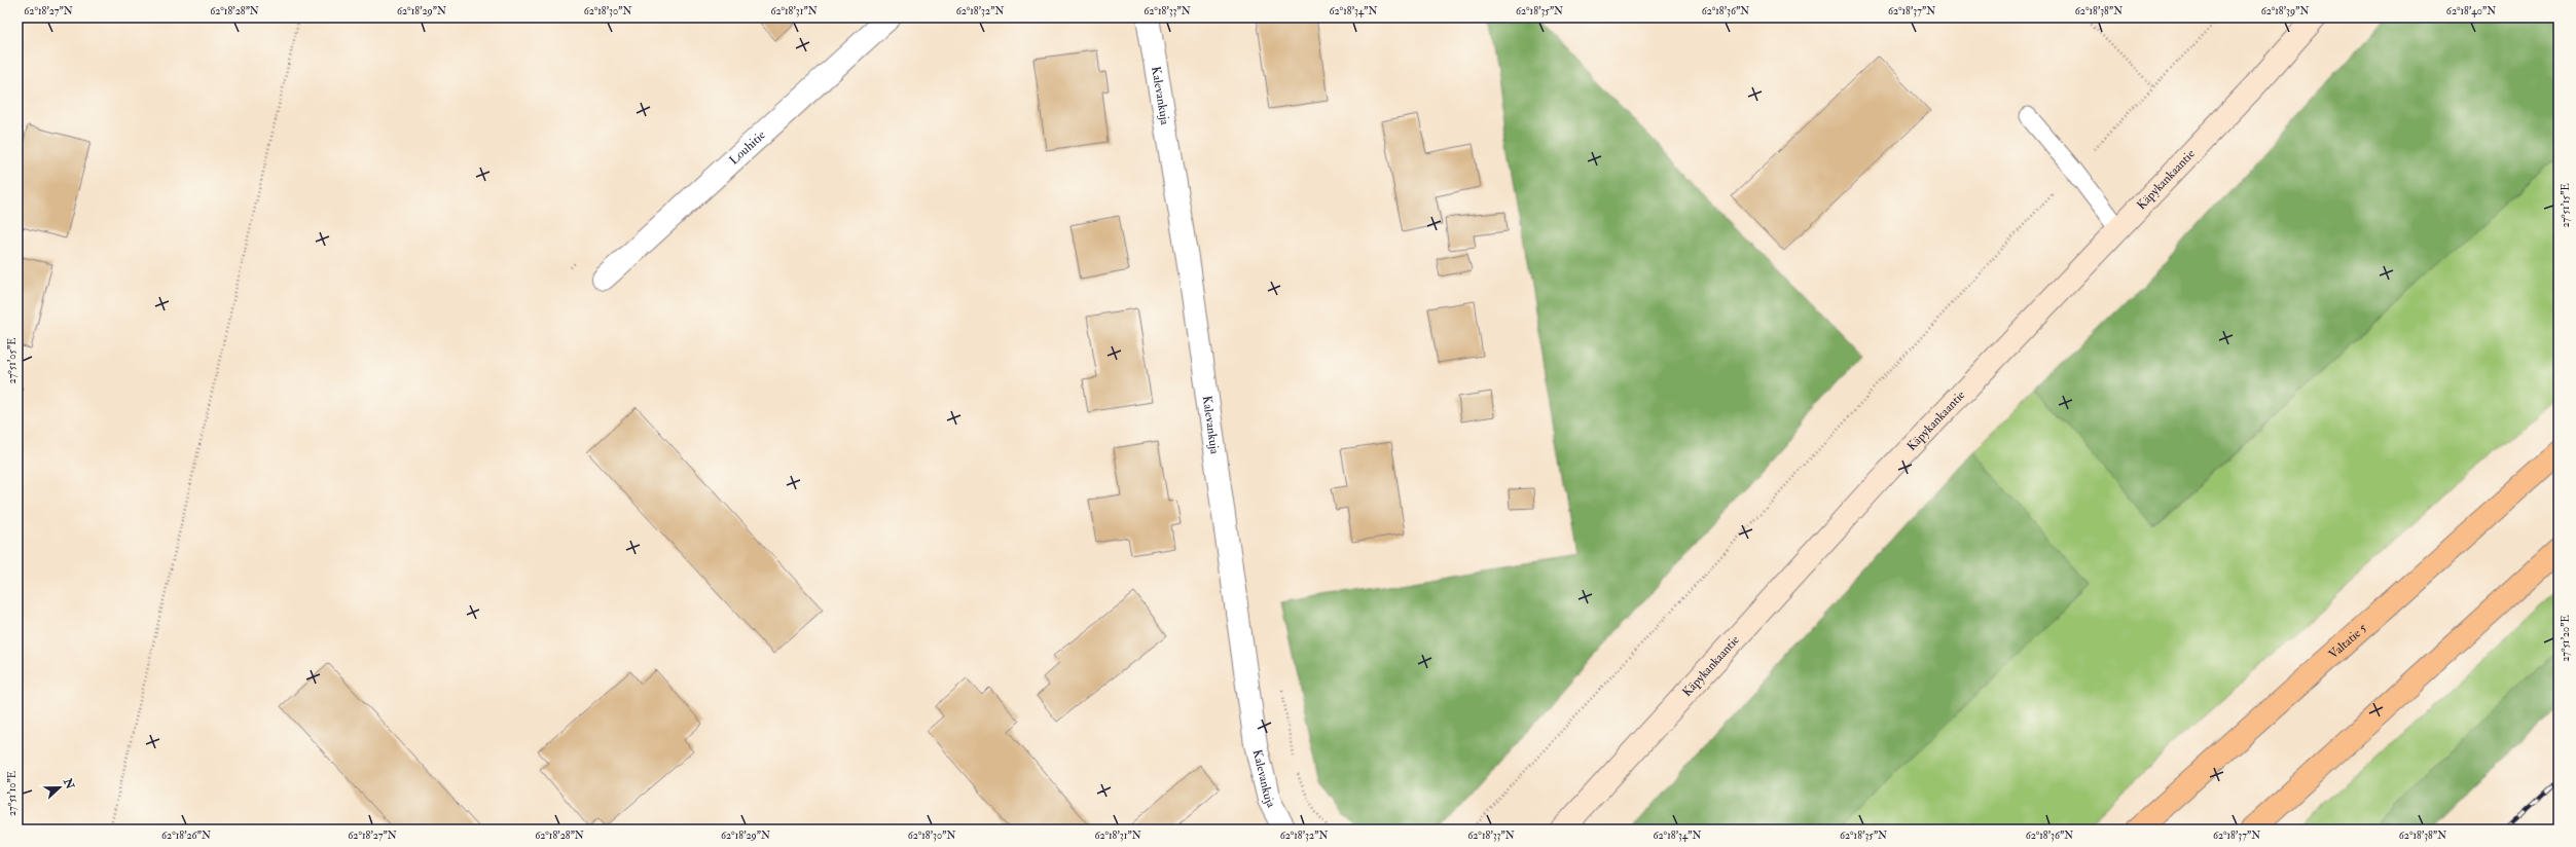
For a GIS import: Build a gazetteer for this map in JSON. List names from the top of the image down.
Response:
{
  "streets": {
    "highway": ["Valtatie 5"],
    "street": ["Kalevankuja", "Louhitie", "Käpykankaantie"]
  },
  "north": "right",
  "coordinates": [
    "62°18'27\"N",
    "62°18'28\"N",
    "62°18'29\"N",
    "62°18'30\"N",
    "62°18'31\"N",
    "62°18'32\"N",
    "62°18'33\"N",
    "62°18'34\"N",
    "62°18'35\"N",
    "62°18'36\"N",
    "62°18'37\"N",
    "62°18'38\"N",
    "62°18'39\"N",
    "62°18'40\"N",
    "27°51'15\"E",
    "27°51'05\"E",
    "27°51'20\"E",
    "27°51'10\"E",
    "62°18'26\"N"
  ]
}
